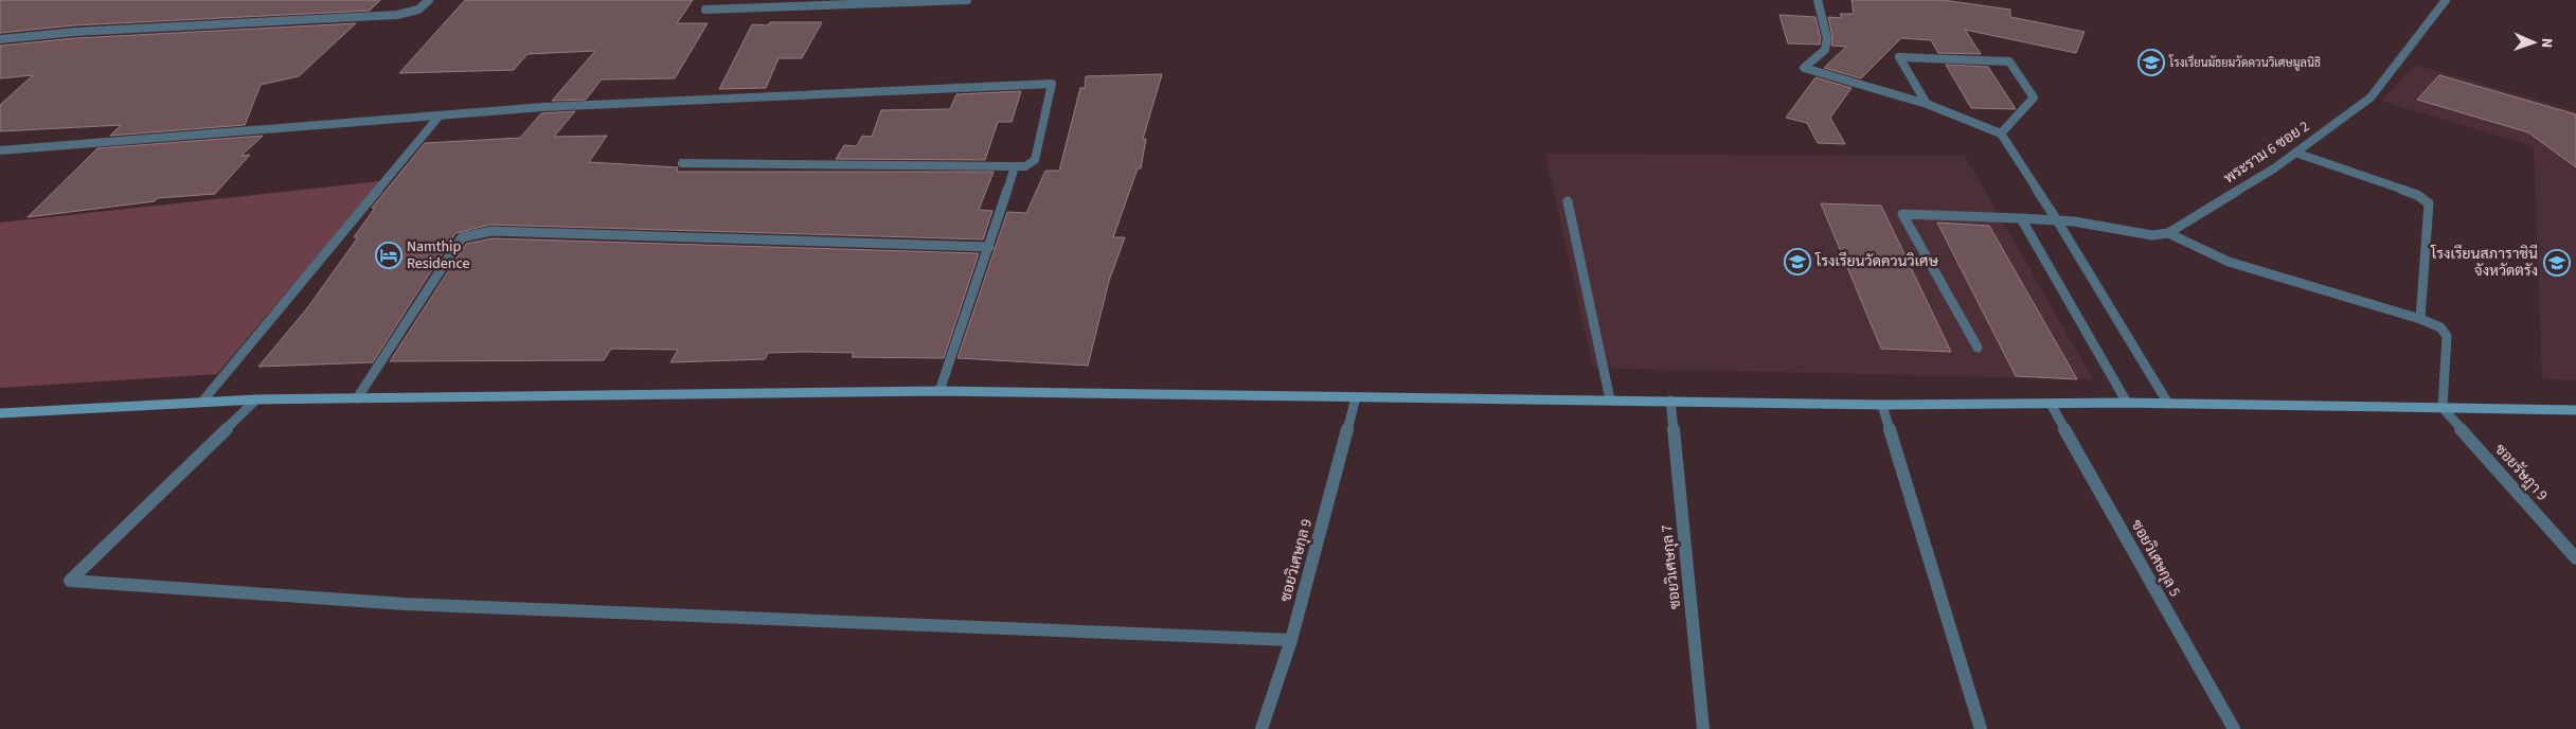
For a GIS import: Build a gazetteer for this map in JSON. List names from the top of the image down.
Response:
{
  "streets": {
    "street": [
      "พระราม 6 ซอย 2",
      "ซอยรัษฎา 9",
      "ซอยวิเศษกุล 5",
      "ซอยวิเศษกุล 9",
      "ซอยวิเศษกุล 7"
    ]
  },
  "places": {
    "school or university": ["โรงเรียนมัธยมวัดควนวิเศษมูลนิธิ", "โรงเรียนวัดควนวิเศษ", "โรงเรียนสภาราชินี จังหวัดตรัง"],
    "hotel": ["Namthip Residence"]
  },
  "north": "right"
}
